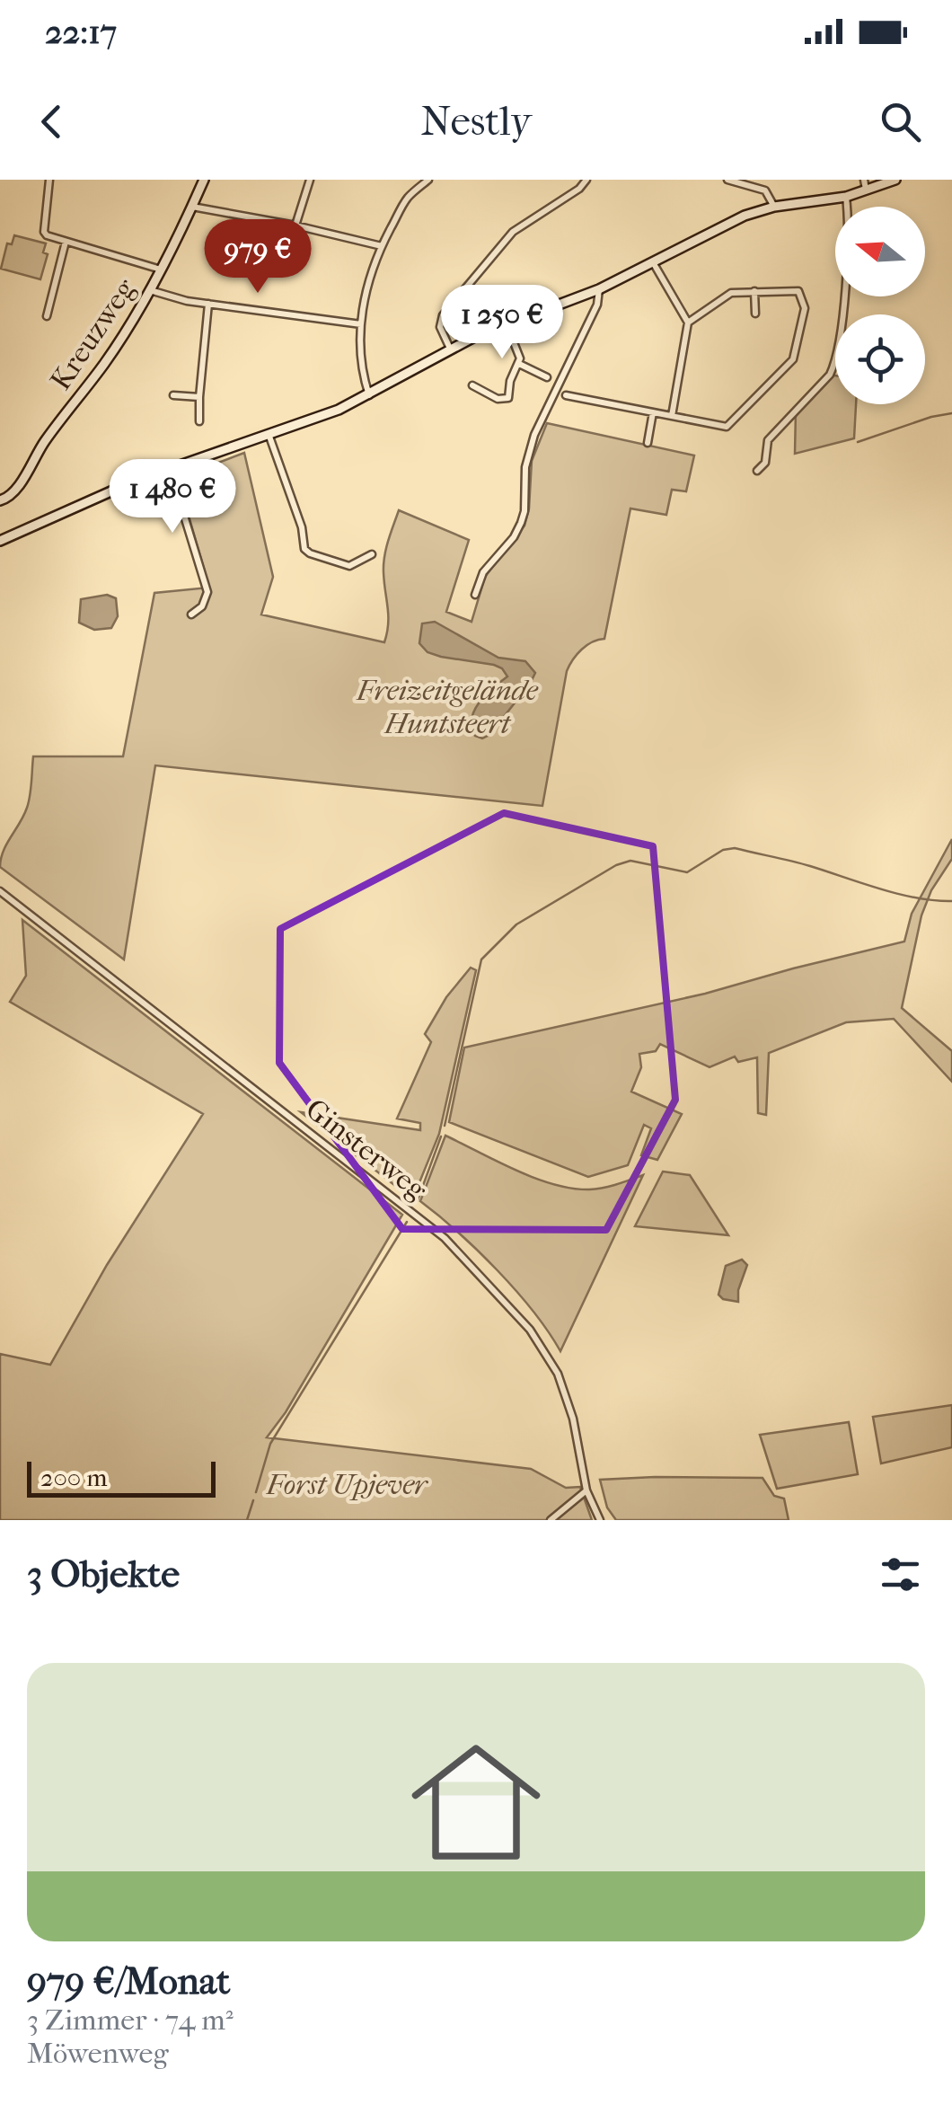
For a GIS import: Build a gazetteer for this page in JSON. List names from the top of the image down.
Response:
{
  "streets": {
    "street": ["Kreuzweg", "Ginsterweg"]
  },
  "parks": ["Freizeitgelände Huntsteert", "Forst Upjever"],
  "scale_bar": "200 m",
  "north": "left",
  "page": {
    "status": "22:17",
    "header": "Nestly",
    "price": ["979 €", "1 250 €", "1 480 €"],
    "scale": "200 m",
    "heading": "3 Objekte",
    "list": [
      {
        "name": "979 €/Monat",
        "note": "3 Zimmer · 74 m² · Möwenweg"
      }
    ]
  }
}
